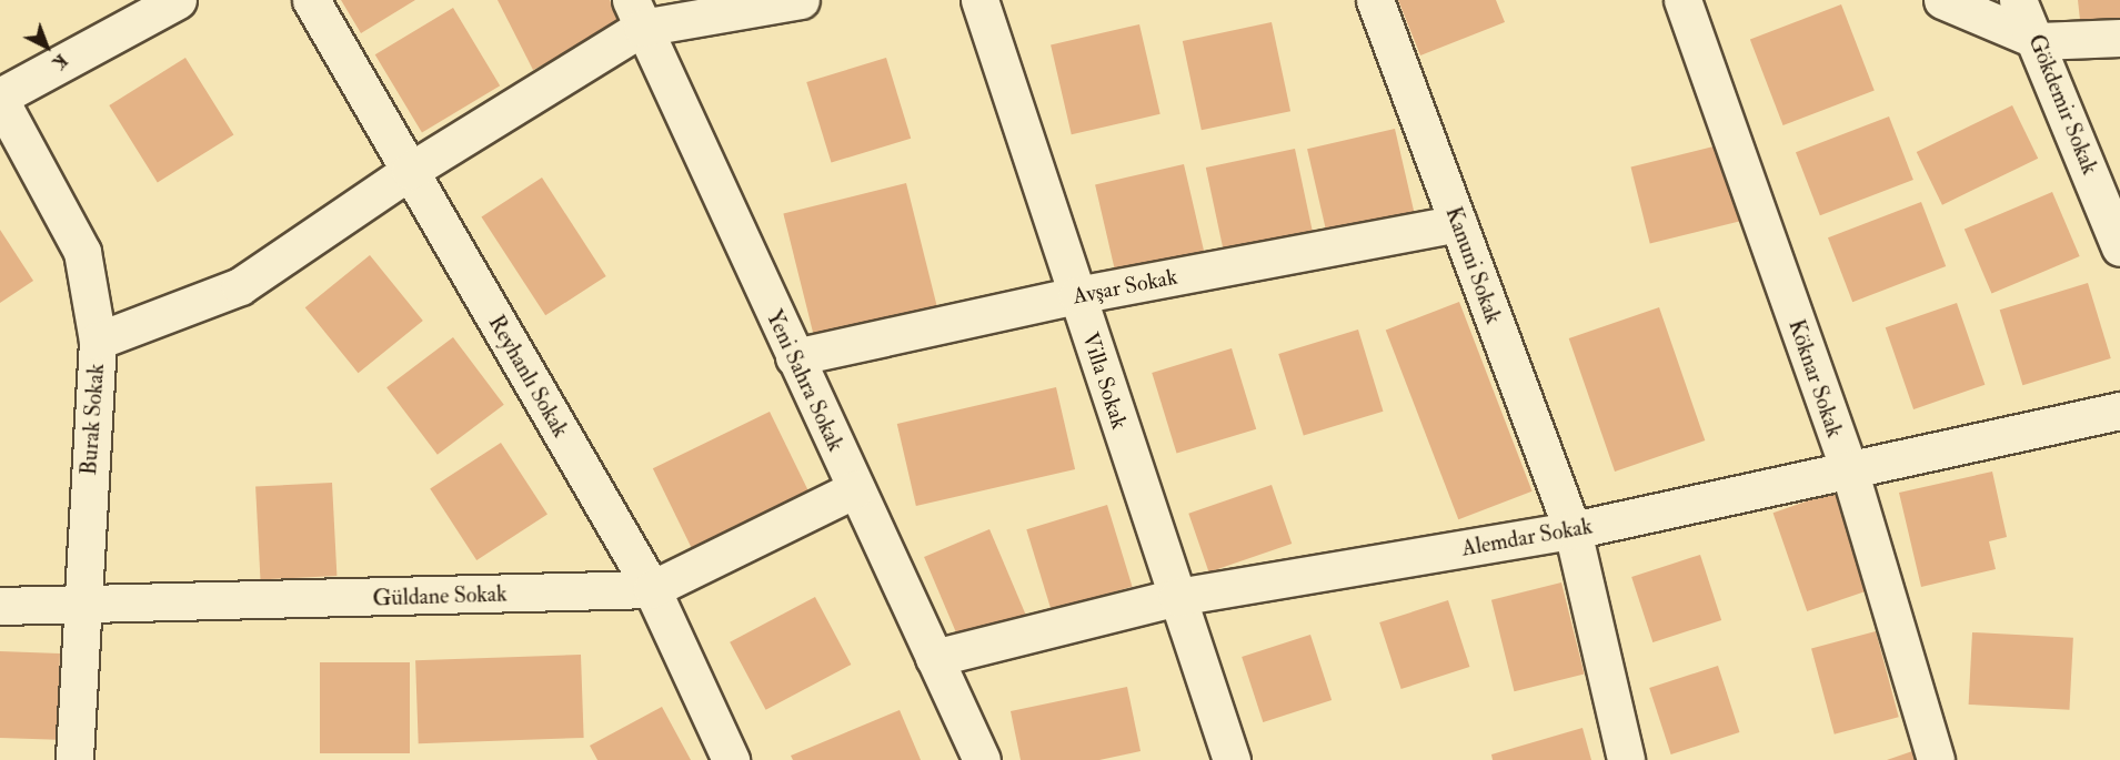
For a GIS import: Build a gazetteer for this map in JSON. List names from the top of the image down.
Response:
{
  "streets": {
    "street": [
      "Gökdemir Sokak",
      "Kanuni Sokak",
      "Avşar Sokak",
      "Reyhanlı Sokak",
      "Köknar Sokak",
      "Yeni Sahra Sokak",
      "Villa Sokak",
      "Burak Sokak",
      "Alemdar Sokak",
      "Güldane Sokak"
    ]
  },
  "crossings": [
    ["Kanuni Sokak", "Avşar Sokak"],
    ["Kanuni Sokak", "Alemdar Sokak"],
    ["Avşar Sokak", "Yeni Sahra Sokak"],
    ["Avşar Sokak", "Villa Sokak"],
    ["Reyhanlı Sokak", "Güldane Sokak"],
    ["Köknar Sokak", "Alemdar Sokak"],
    ["Yeni Sahra Sokak", "Alemdar Sokak"],
    ["Yeni Sahra Sokak", "Güldane Sokak"],
    ["Villa Sokak", "Alemdar Sokak"],
    ["Burak Sokak", "Güldane Sokak"]
  ],
  "north": "bottom right"
}
